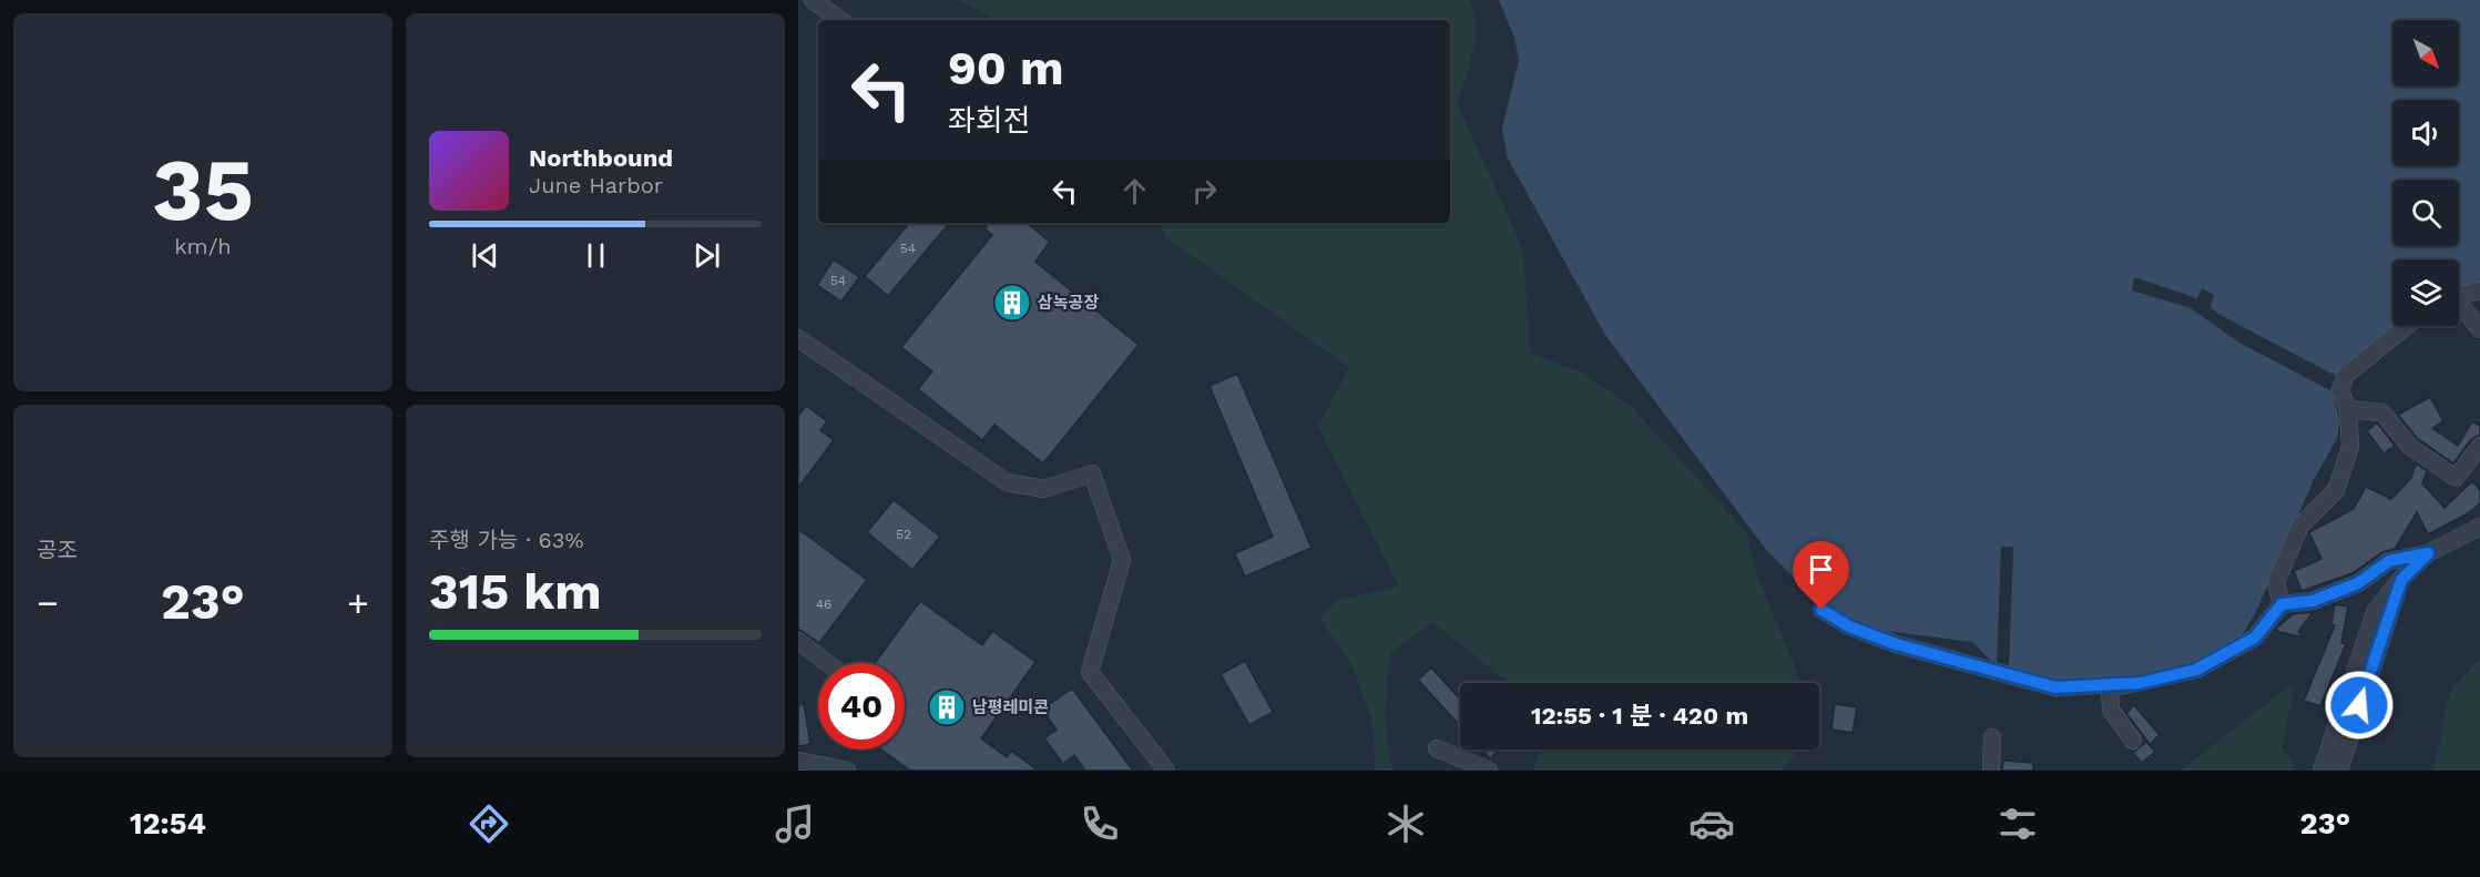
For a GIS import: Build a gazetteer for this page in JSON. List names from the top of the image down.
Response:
{
  "places": {
    "building": ["삼녹공장", "남평레미콘"]
  },
  "house_numbers": [
    "54",
    "54",
    "52",
    "46"
  ],
  "north": "bottom right",
  "page": {
    "tile": [
      ["35", "km/h"],
      "공조",
      ["주행 가능 · 63%", "315 km"]
    ],
    "turn": ["90 m", "좌회전"],
    "song": ["Northbound", "June Harbor"],
    "heat": ["−", "23°", "+"],
    "limit": "40",
    "trip": "12:55 · 1 분 · 420 m",
    "tabs": ["12:54", "23°"]
  }
}
